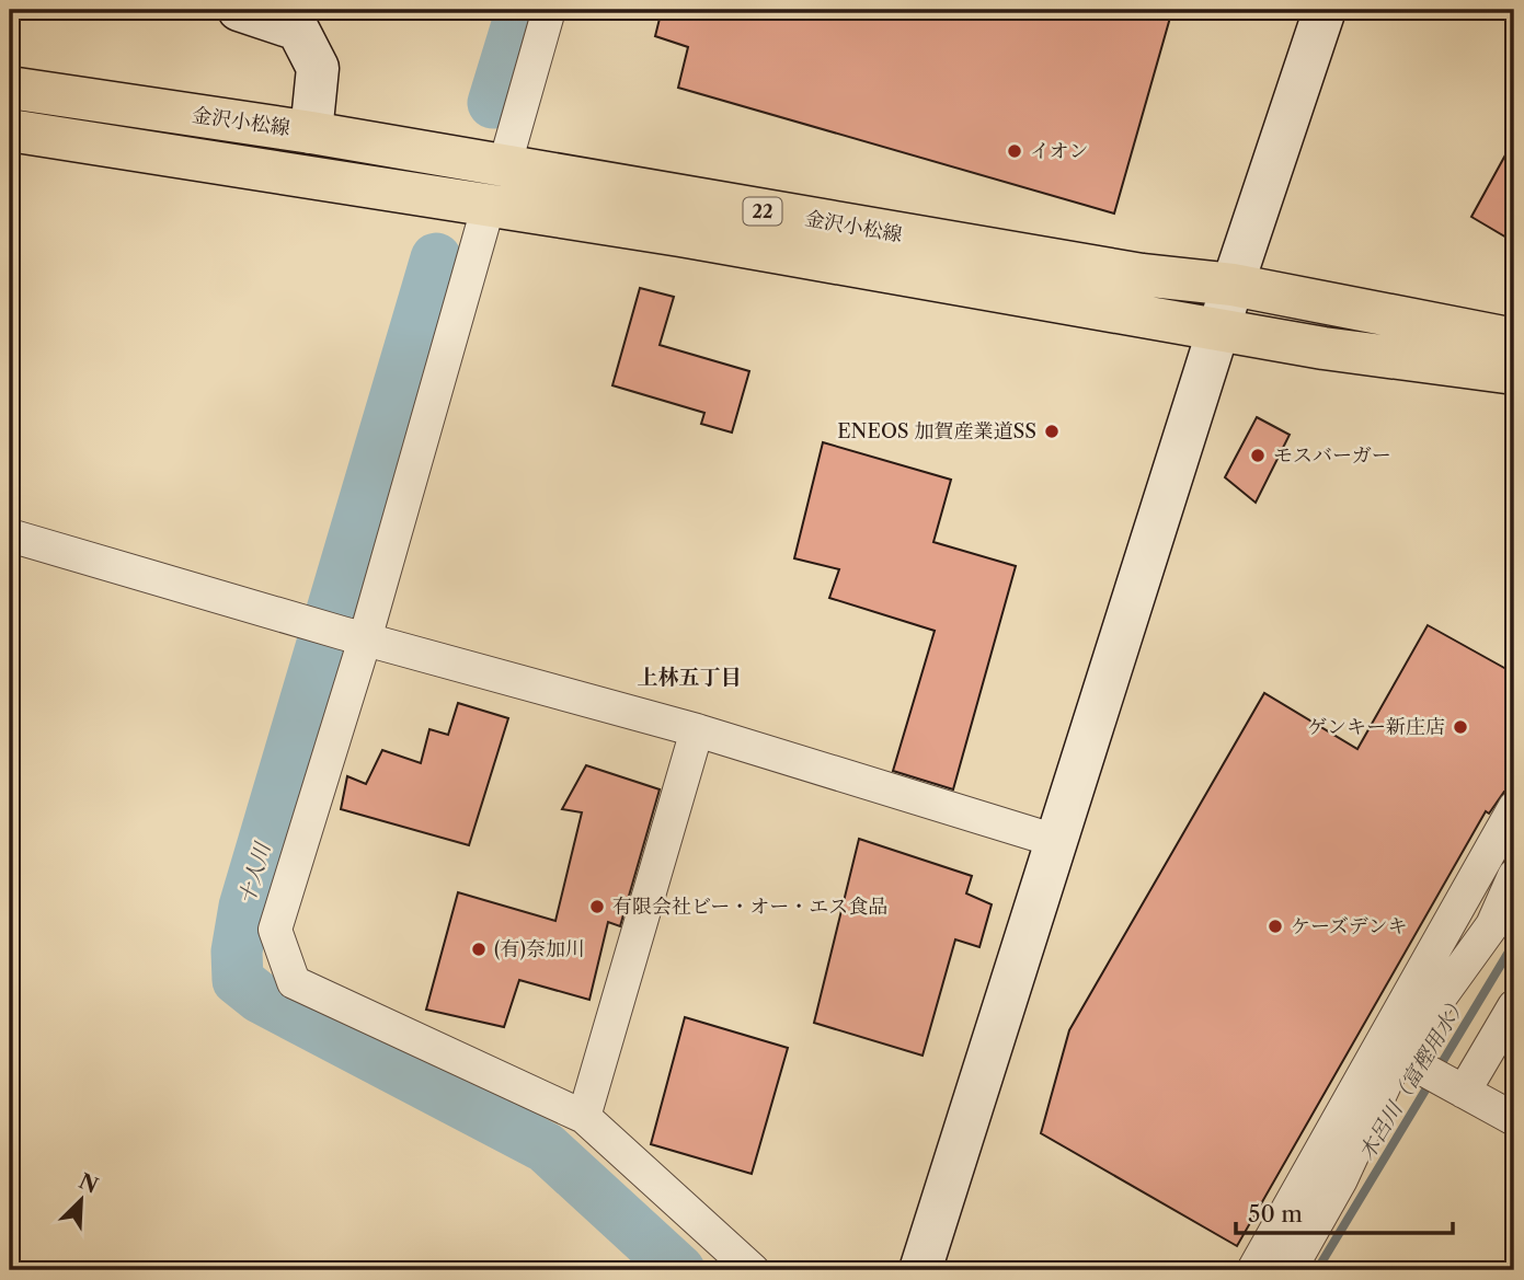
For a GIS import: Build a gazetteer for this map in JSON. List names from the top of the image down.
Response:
{
  "streets": {
    "main road": ["金沢小松線", "22"]
  },
  "districts": ["上林五丁目"],
  "water": ["十人川", "木呂川（富樫用水）"],
  "places": [
    "イオン",
    "ENEOS 加賀産業道SS",
    "モスバーガー",
    "ゲンキー新庄店",
    "有限会社ビー・オー・エス食品",
    "ケーズデンキ",
    "(有)奈加川"
  ],
  "scale_bar": "50 m",
  "north": "top right"
}
